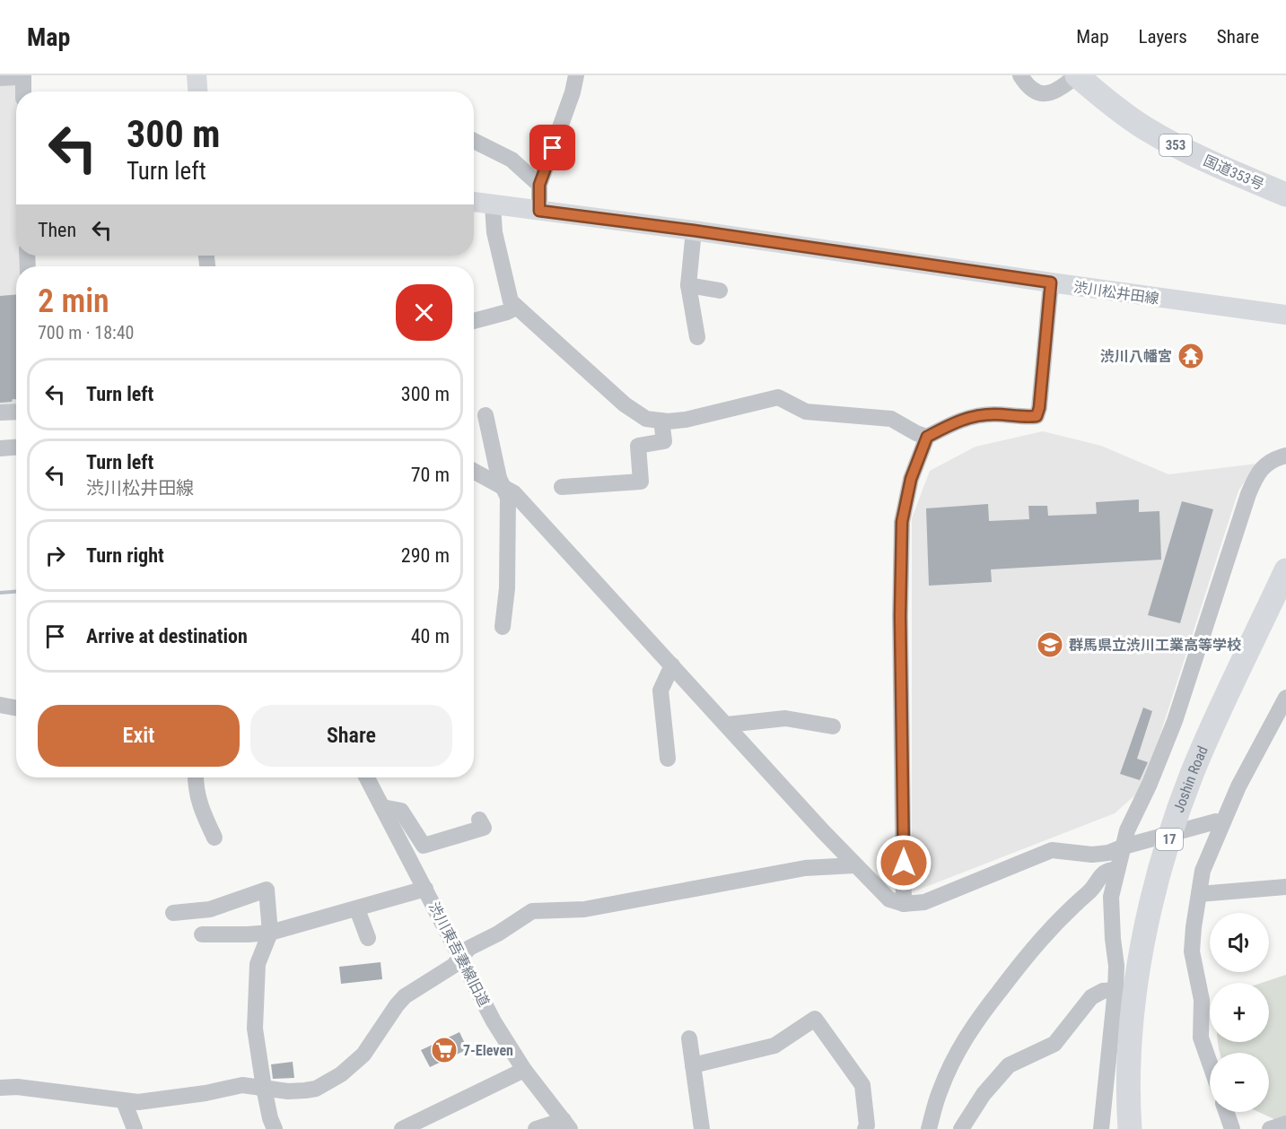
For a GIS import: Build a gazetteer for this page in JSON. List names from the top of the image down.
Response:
{
  "streets": {
    "highway": [
      "353",
      "国道353号",
      "Joshin Road",
      "17"
    ],
    "main road": ["渋川松井田線"],
    "street": ["渋川東吾妻線旧道"]
  },
  "places": {
    "temple": ["渋川八幡宮"],
    "school or university": ["群馬県立渋川工業高等学校"],
    "supermarket": ["7-Eleven"]
  },
  "page": {
    "header": "Map",
    "nav": ["Map", "Layers", "Share"],
    "turn": ["300 m", "Turn left"],
    "then": "Then",
    "heading": ["2 min", "700 m · 18:40"],
    "list": [
      {
        "name": "Turn left",
        "value": "300 m"
      },
      {
        "name": "Turn left",
        "note": "渋川松井田線",
        "value": "70 m"
      },
      {
        "name": "Turn right",
        "value": "290 m"
      },
      {
        "name": "Arrive at destination",
        "value": "40 m"
      }
    ],
    "buttons": ["Exit", "Share"],
    "map_buttons": ["+", "−"]
  }
}
